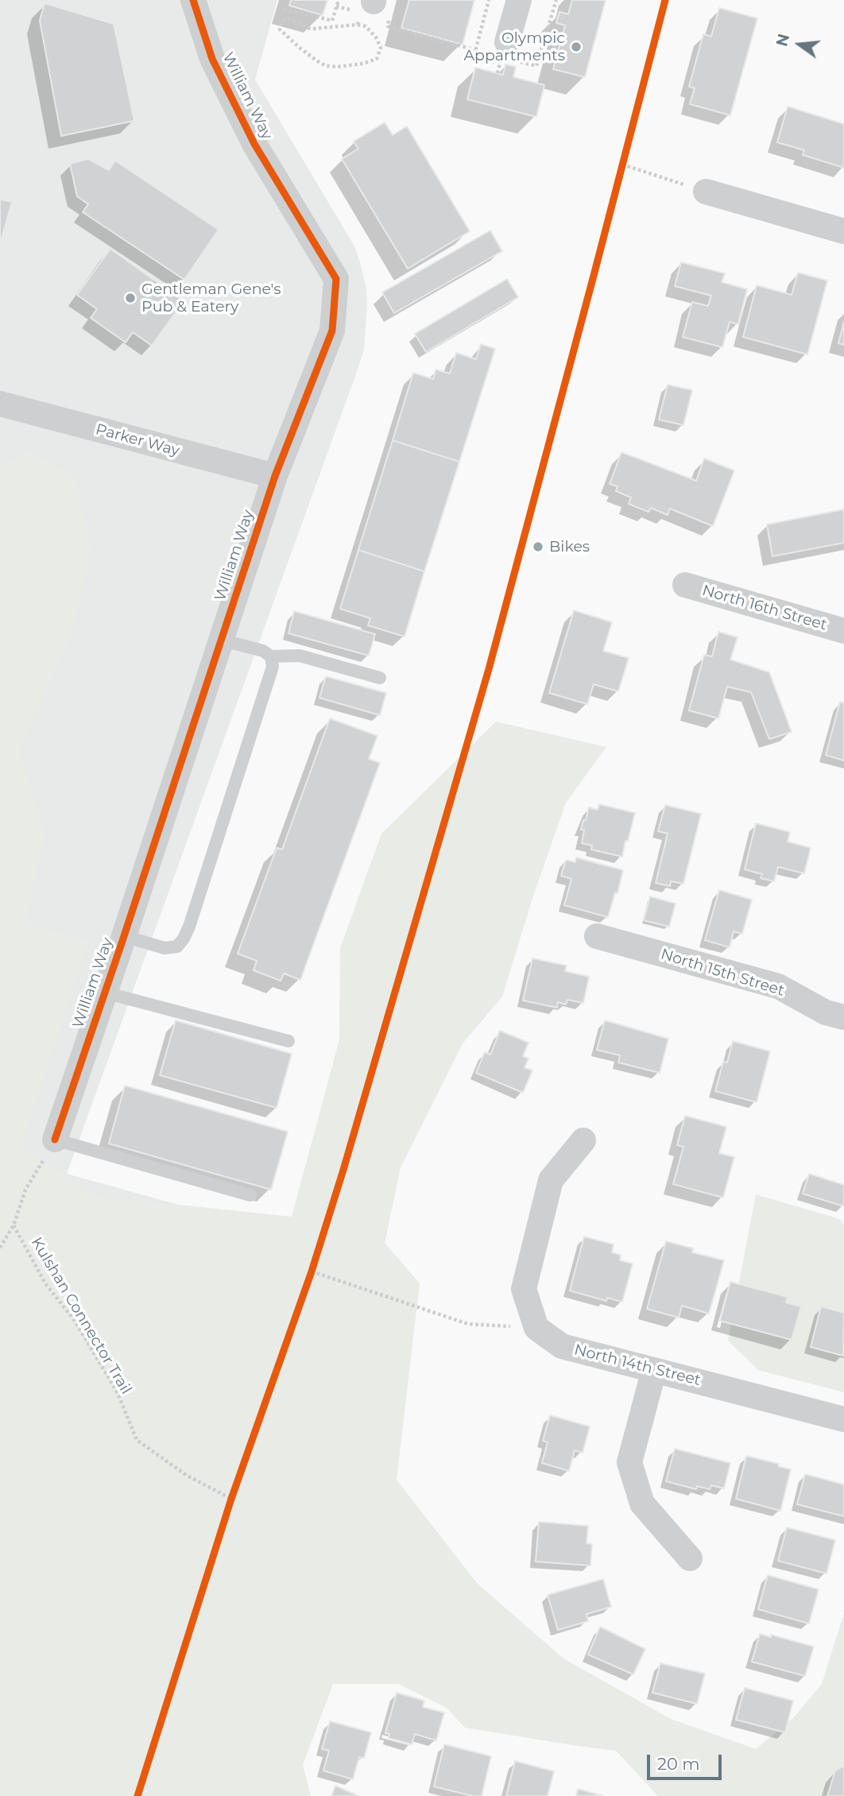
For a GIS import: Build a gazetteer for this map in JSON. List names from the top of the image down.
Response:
{
  "streets": {
    "street": [
      "William Way",
      "Parker Way",
      "North 16th Street",
      "North 15th Street",
      "North 14th Street"
    ],
    "path": ["Kulshan Connector Trail"]
  },
  "crossings": [
    ["William Way", "Parker Way"],
    ["William Way", "Kulshan Connector Trail"]
  ],
  "places": ["Olympic Appartments", "Gentleman Gene's Pub & Eatery", "Bikes"],
  "scale_bar": "20 m",
  "north": "left"
}
